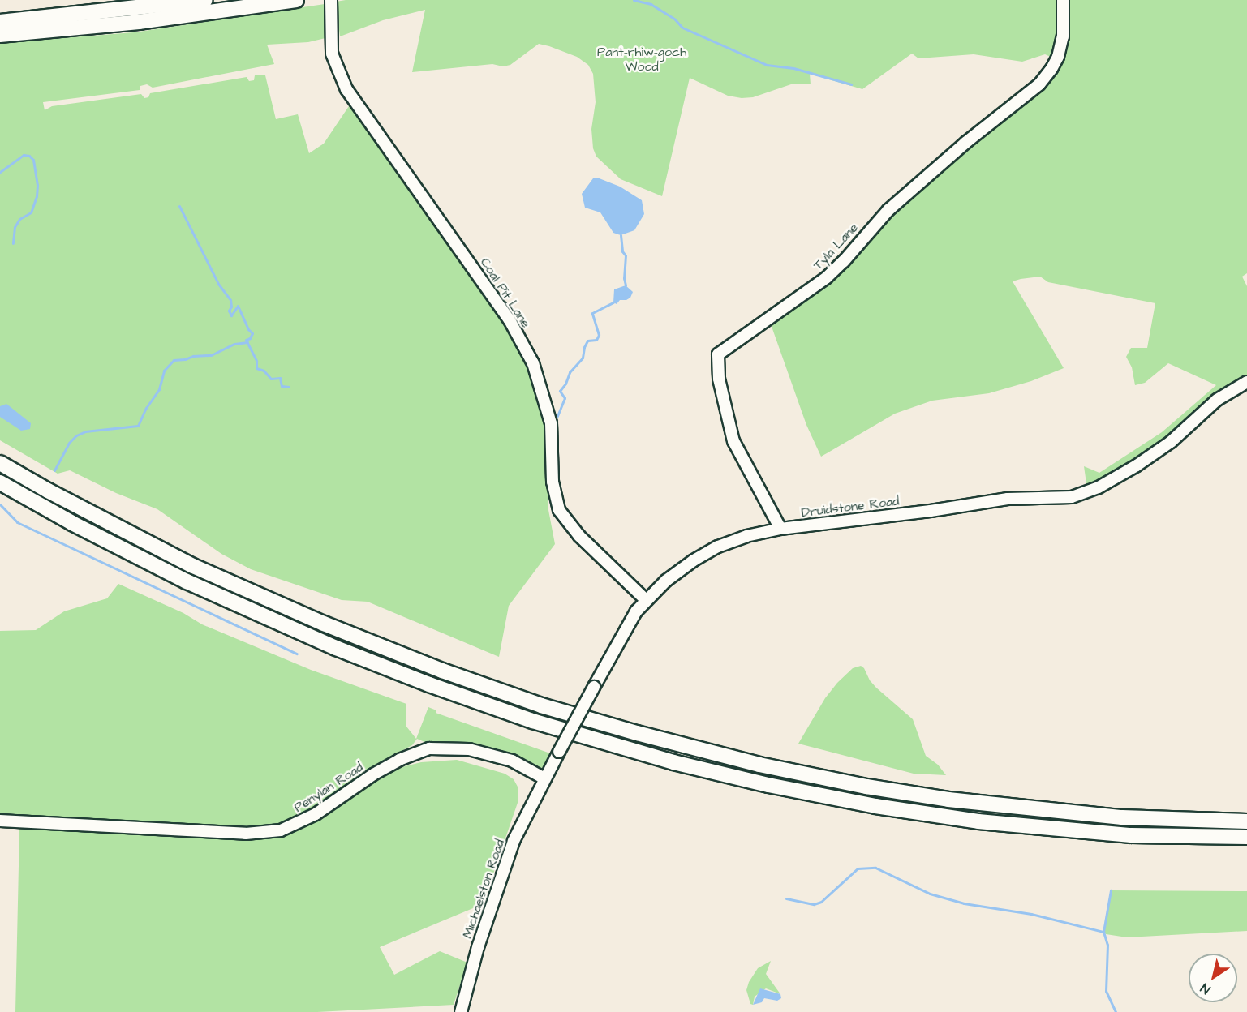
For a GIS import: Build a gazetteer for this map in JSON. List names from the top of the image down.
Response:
{
  "streets": {
    "street": [
      "Tyla Lane",
      "Coal Pit Lane",
      "Druidstone Road",
      "Penylan Road",
      "Michaelston Road"
    ]
  },
  "crossings": [
    ["Tyla Lane", "Druidstone Road"],
    ["Coal Pit Lane", "Druidstone Road"],
    ["Druidstone Road", "Penylan Road"],
    ["Druidstone Road", "Michaelston Road"],
    ["Penylan Road", "Michaelston Road"]
  ],
  "parks": ["Pant-rhiw-goch Wood"],
  "north": "bottom left"
}
